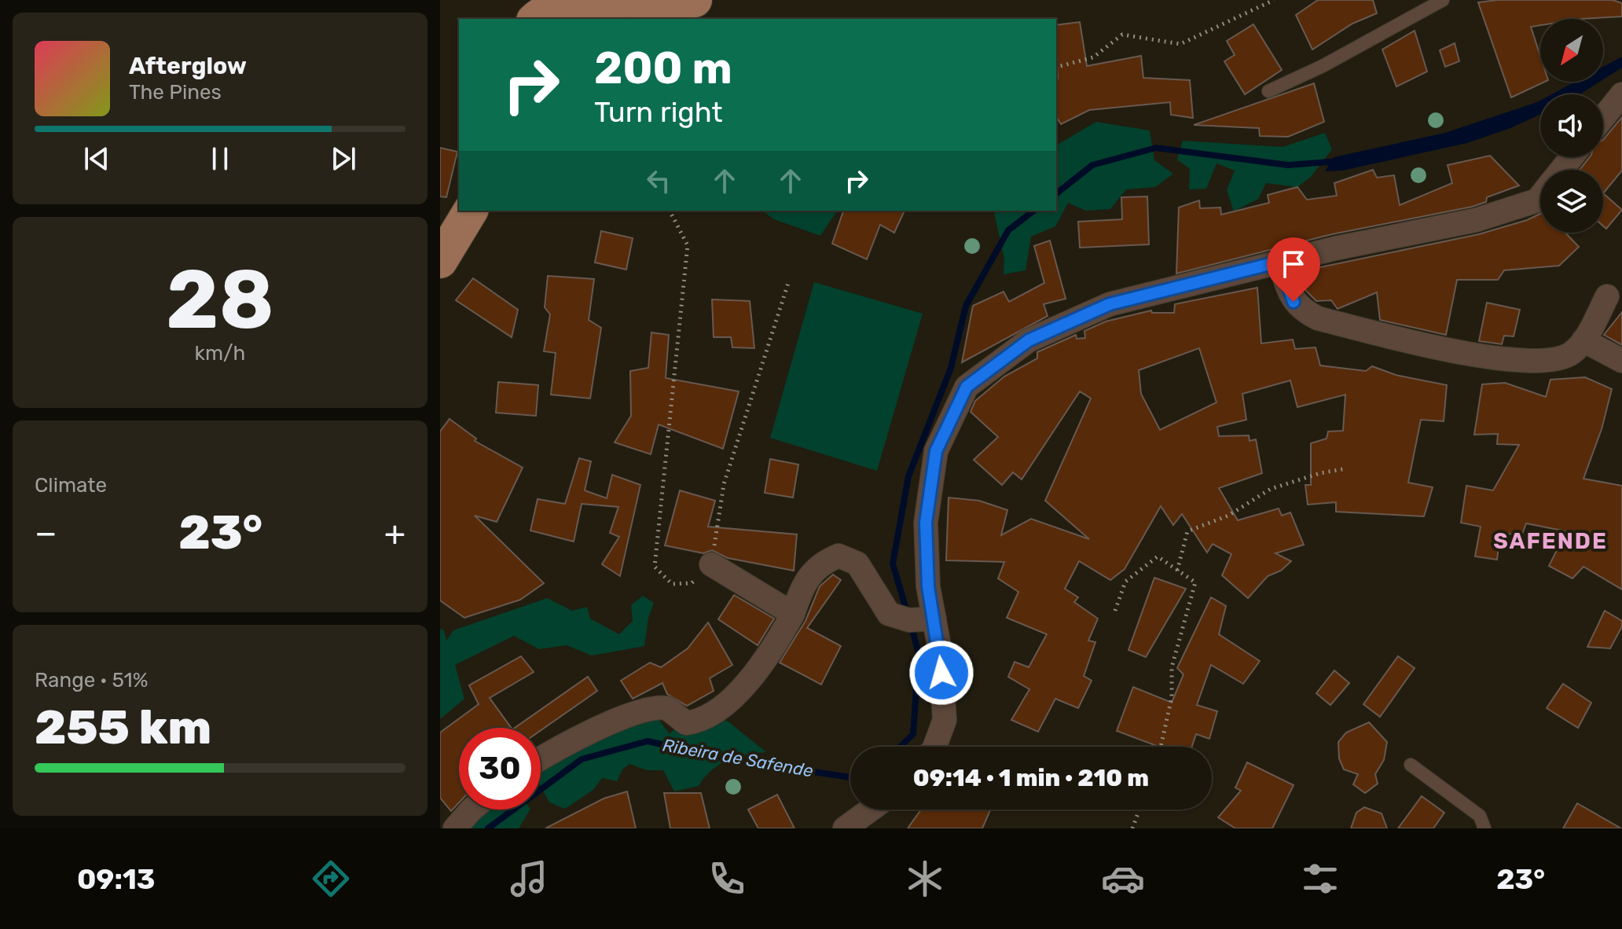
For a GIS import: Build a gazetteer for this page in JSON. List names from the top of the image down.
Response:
{
  "districts": ["SAFENDE"],
  "water": ["Ribeira de Safende"],
  "north": "bottom left",
  "page": {
    "turn": ["200 m", "Turn right"],
    "song": ["Afterglow", "The Pines"],
    "tile": [
      ["28", "km/h"],
      "Climate",
      ["Range · 51%", "255 km"]
    ],
    "heat": ["−", "23°", "+"],
    "limit": "30",
    "trip": "09:14 · 1 min · 210 m",
    "tabs": ["09:13", "23°"]
  }
}
